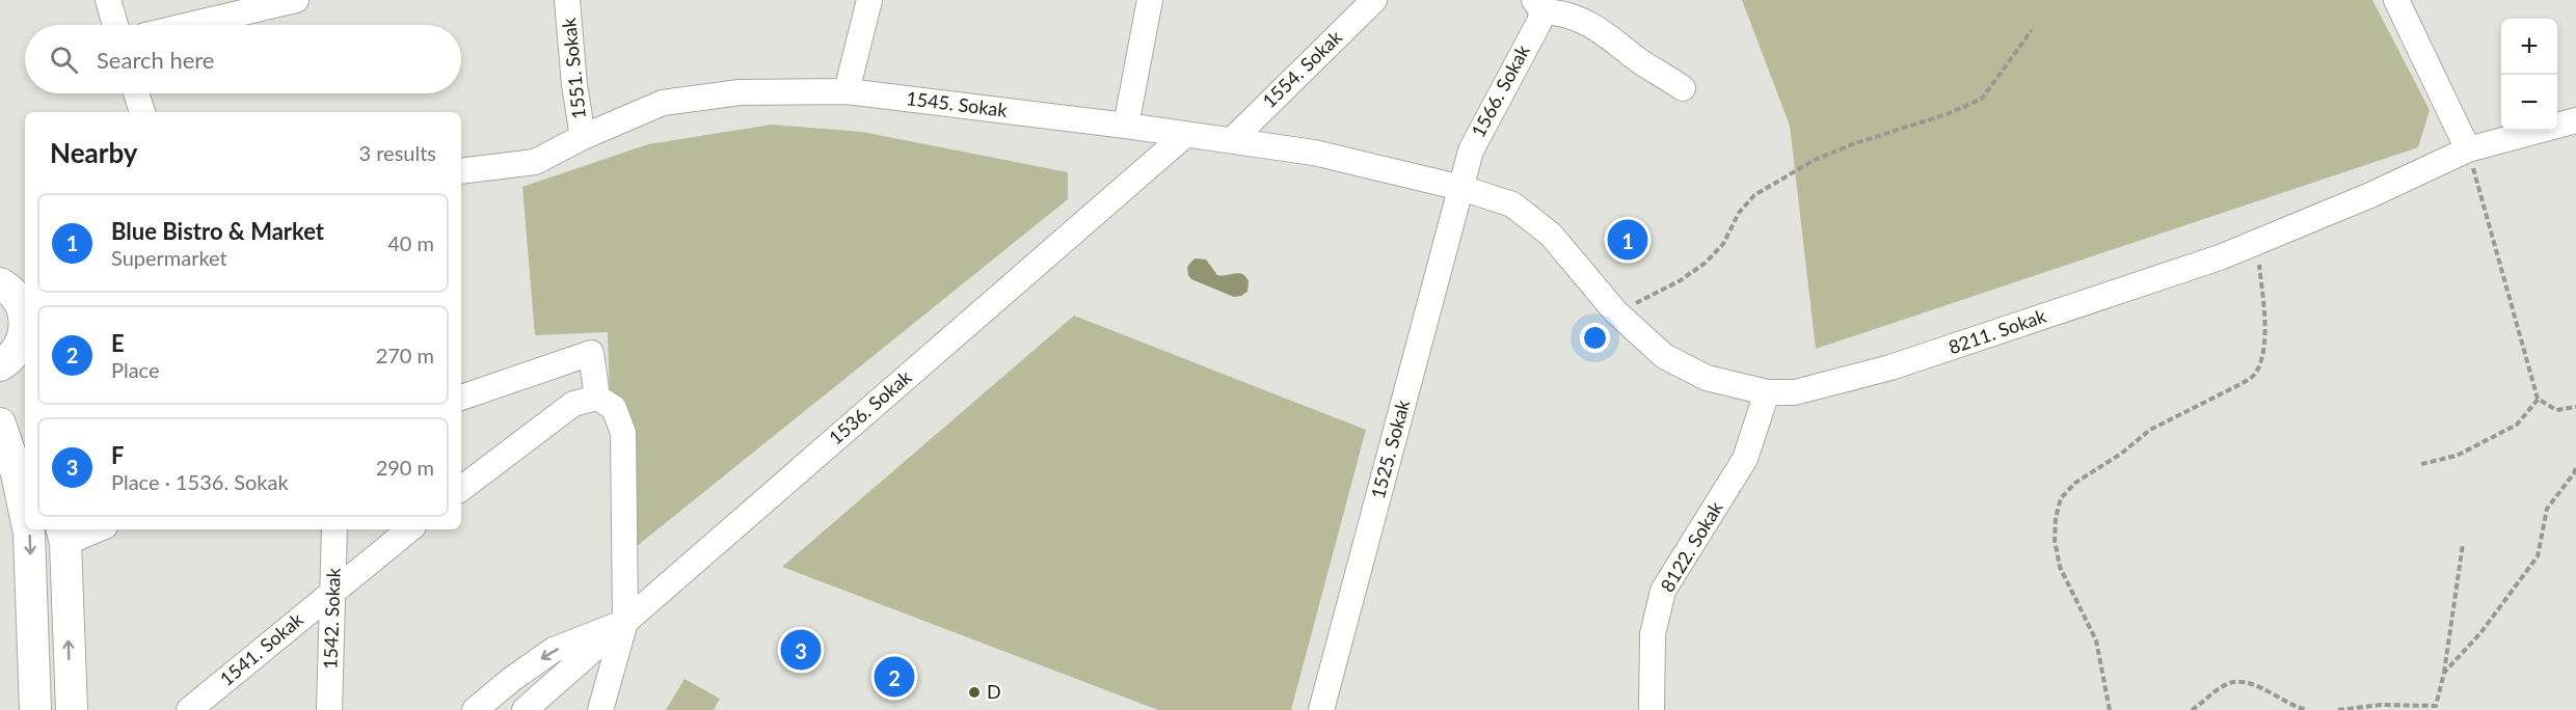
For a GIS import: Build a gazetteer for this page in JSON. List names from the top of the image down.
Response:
{
  "streets": {
    "street": [
      "1551. Sokak",
      "1554. Sokak",
      "1566. Sokak",
      "1545. Sokak",
      "8211. Sokak",
      "1536. Sokak",
      "1525. Sokak",
      "8122. Sokak",
      "1542. Sokak",
      "1541. Sokak"
    ]
  },
  "crossings": [
    ["1551. Sokak", "1545. Sokak"],
    ["1554. Sokak", "1545. Sokak"],
    ["1566. Sokak", "1545. Sokak"],
    ["1566. Sokak", "8211. Sokak"],
    ["1566. Sokak", "1525. Sokak"],
    ["1545. Sokak", "8211. Sokak"],
    ["1545. Sokak", "1536. Sokak"],
    ["1545. Sokak", "1525. Sokak"],
    ["8211. Sokak", "1525. Sokak"],
    ["8211. Sokak", "8122. Sokak"],
    ["1542. Sokak", "1541. Sokak"]
  ],
  "places": ["D"],
  "page": {
    "map_buttons": ["+", "−"],
    "search": "Search here",
    "heading": ["Nearby", "3 results"],
    "list": [
      {
        "mark": "1",
        "name": "Blue Bistro & Market",
        "note": "Supermarket",
        "value": "40 m"
      },
      {
        "mark": "2",
        "name": "E",
        "note": "Place",
        "value": "270 m"
      },
      {
        "mark": "3",
        "name": "F",
        "note": "Place · 1536. Sokak",
        "value": "290 m"
      }
    ],
    "pins": ["1", "3", "2"]
  }
}
